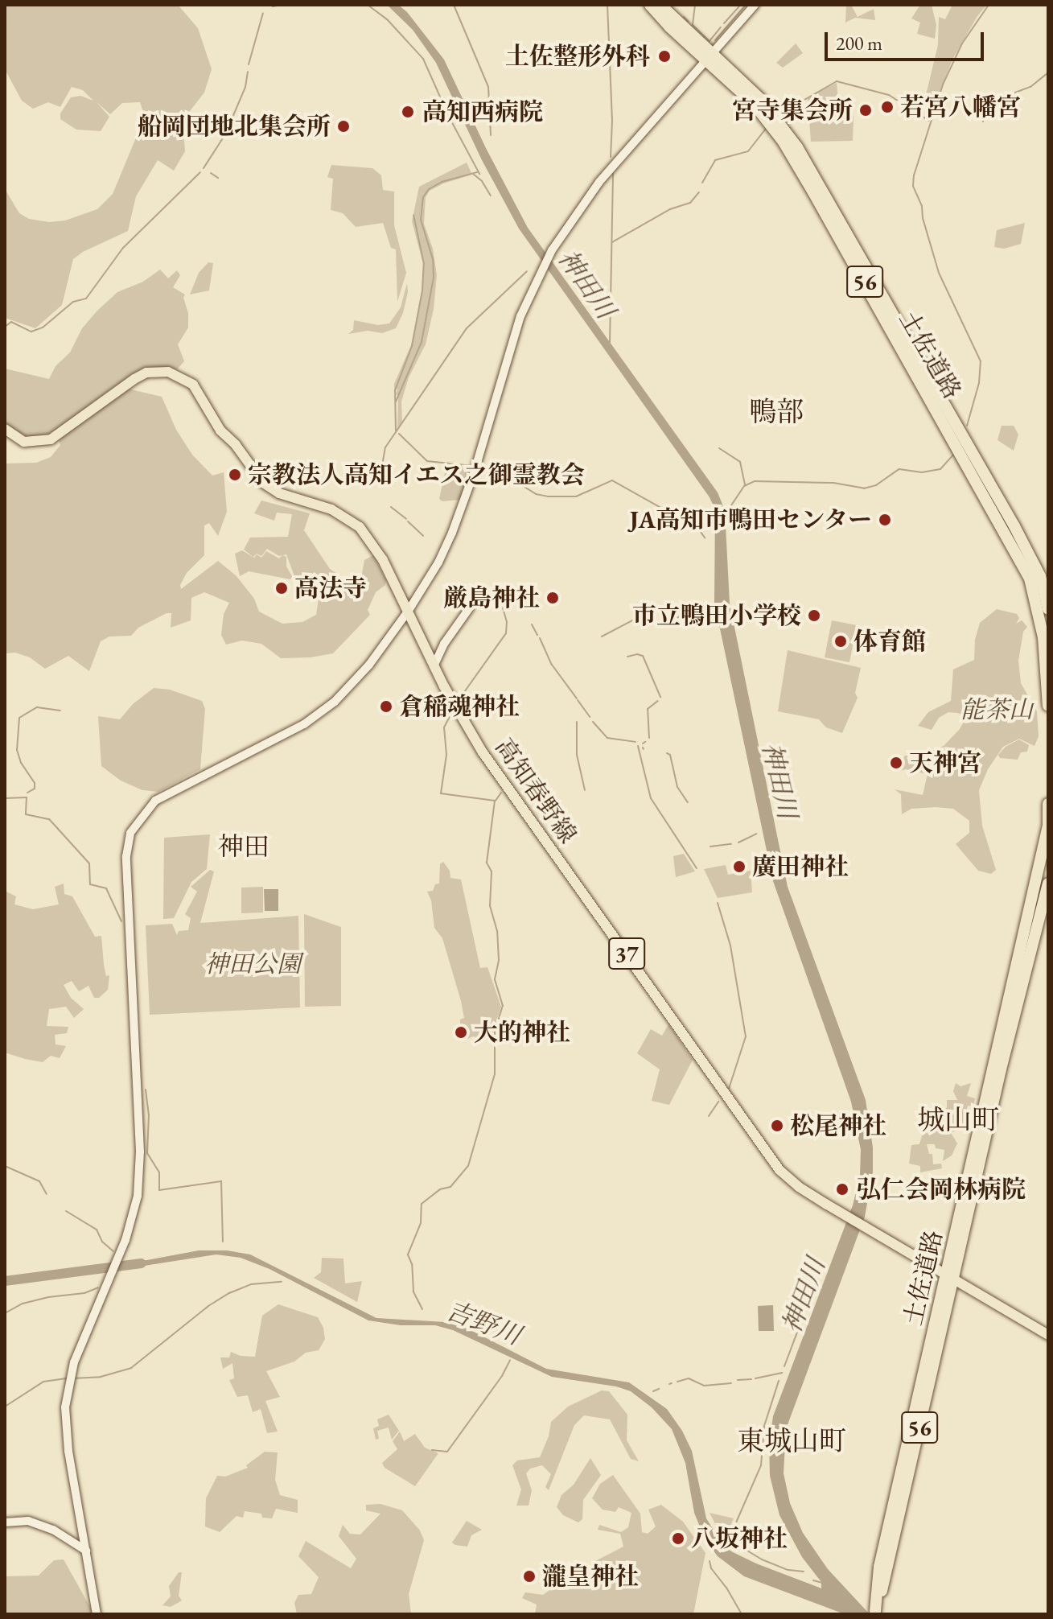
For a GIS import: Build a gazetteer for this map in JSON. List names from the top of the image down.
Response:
{
  "streets": {
    "highway": ["56", "土佐道路"],
    "main road": ["高知春野線", "37"]
  },
  "crossings": [
    ["土佐道路", "高知春野線"]
  ],
  "districts": [
    "鴨部",
    "神田",
    "城山町",
    "東城山町"
  ],
  "water": ["神田川", "吉野川"],
  "parks": ["能茶山", "神田公園"],
  "places": [
    "土佐整形外科",
    "若宮八幡宮",
    "宮寺集会所",
    "高知西病院",
    "船岡団地北集会所",
    "宗教法人高知イエス之御霊教会",
    "JA高知市鴨田センター",
    "高法寺",
    "厳島神社",
    "市立鴨田小学校",
    "体育館",
    "倉稲魂神社",
    "天神宮",
    "廣田神社",
    "大的神社",
    "松尾神社",
    "弘仁会岡林病院",
    "八坂神社",
    "瀧皇神社"
  ],
  "scale_bar": "200 m"
}
